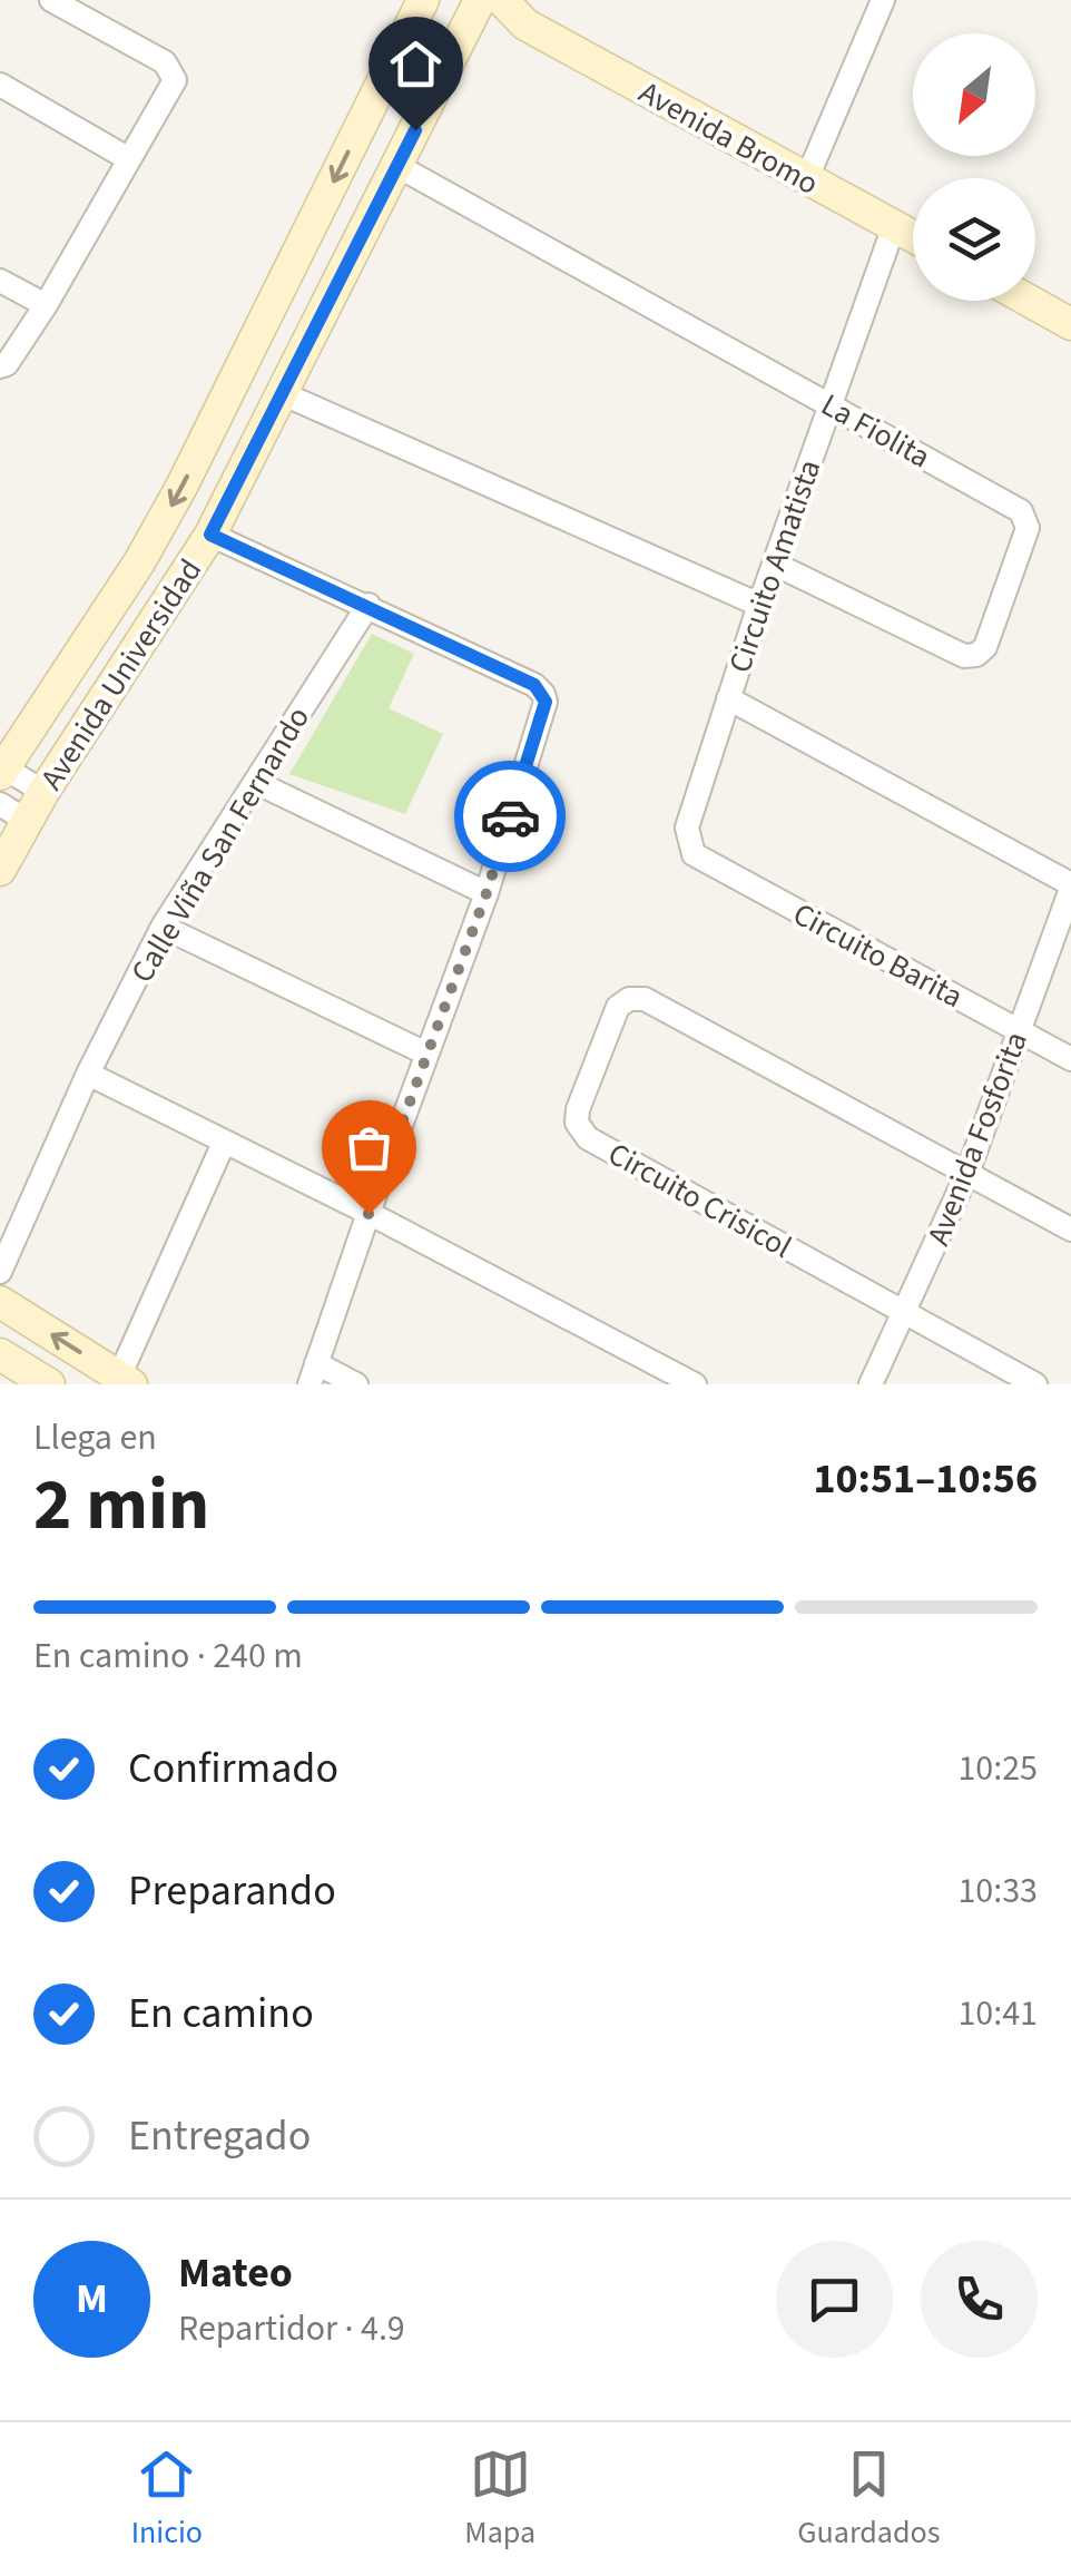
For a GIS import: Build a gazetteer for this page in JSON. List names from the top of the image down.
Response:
{
  "streets": {
    "street": [
      "Avenida Bromo",
      "La Fiolita",
      "Circuito Amatista",
      "Avenida Universidad",
      "Calle Viña San Fernando",
      "Circuito Barita",
      "Avenida Fosforita",
      "Circuito Crisicol"
    ]
  },
  "crossings": [
    ["Avenida Bromo", "Circuito Amatista"],
    ["Avenida Bromo", "Avenida Universidad"],
    ["La Fiolita", "Circuito Amatista"],
    ["La Fiolita", "Avenida Universidad"],
    ["Circuito Amatista", "Circuito Barita"],
    ["Circuito Barita", "Avenida Fosforita"],
    ["Avenida Fosforita", "Circuito Crisicol"]
  ],
  "north": "bottom left",
  "page": {
    "heading": ["2 min", "Llega en", "10:51–10:56"],
    "panel": ["Mateo", "Repartidor · 4.9"],
    "bar": "En camino · 240 m",
    "list": [
      ["Confirmado", "10:25"],
      ["Preparando", "10:33"],
      ["En camino", "10:41"],
      "Entregado"
    ],
    "round": "M",
    "tabs": ["Inicio", "Mapa", "Guardados"]
  }
}
